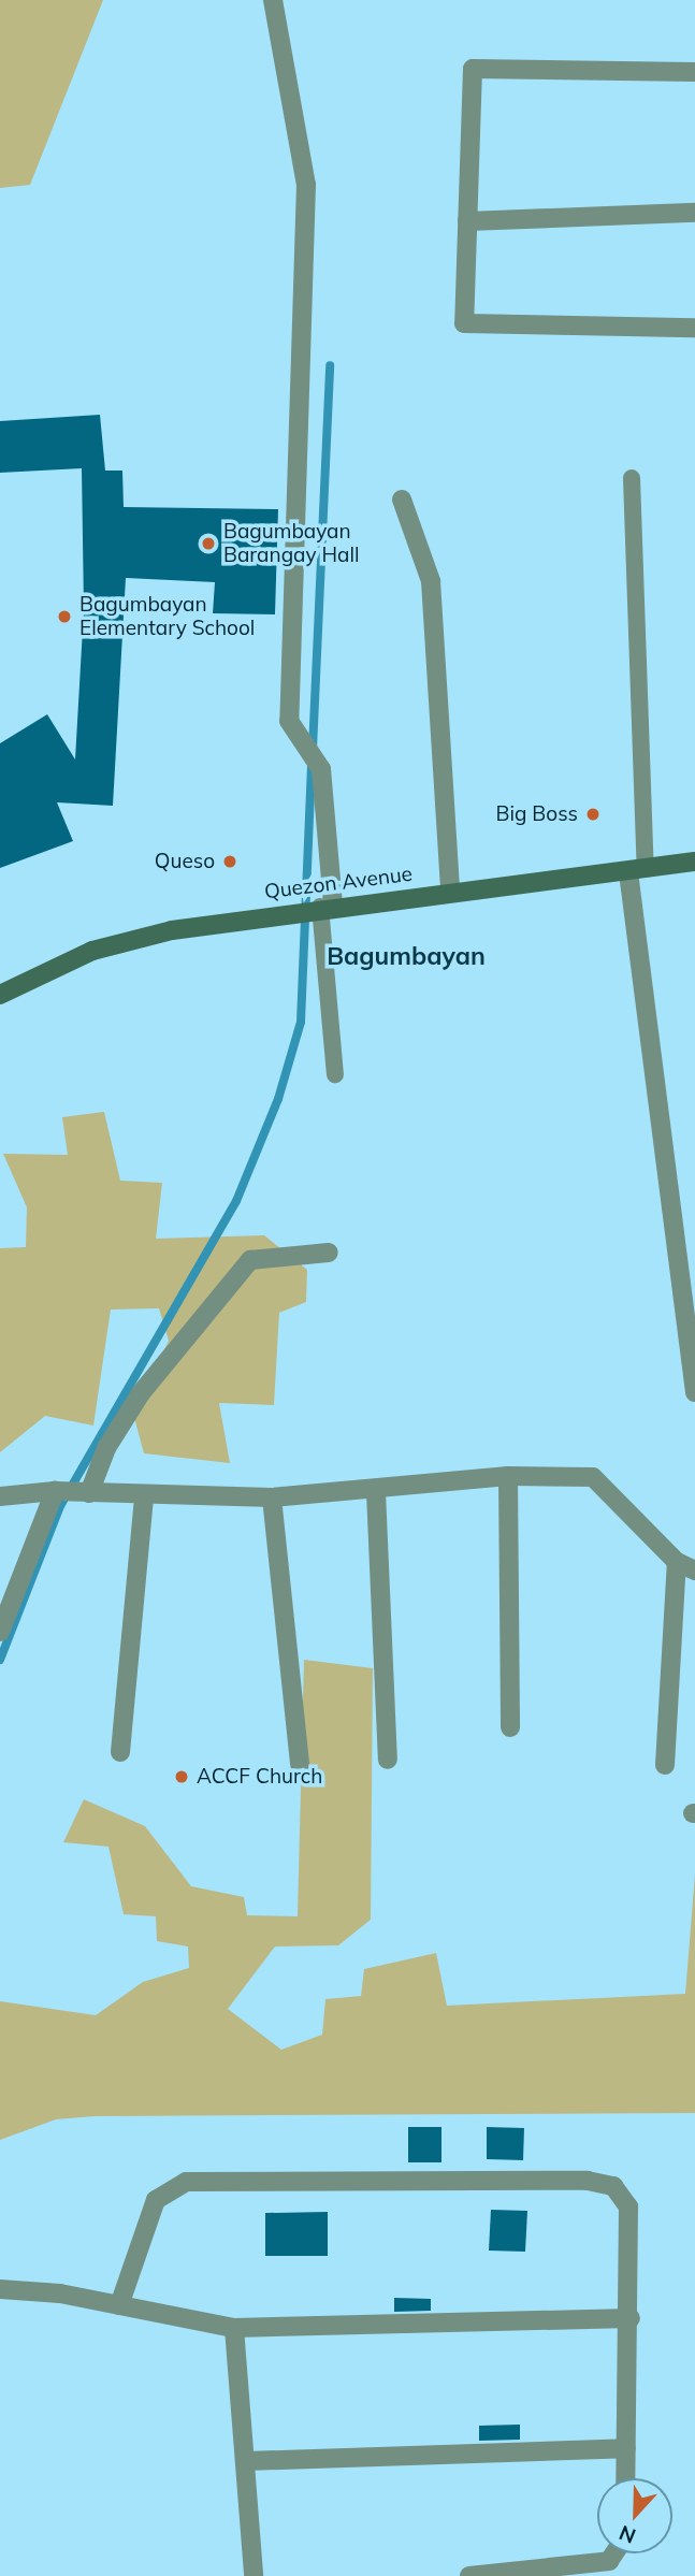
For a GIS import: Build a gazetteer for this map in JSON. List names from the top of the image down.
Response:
{
  "streets": {
    "main road": ["Quezon Avenue"]
  },
  "districts": ["Bagumbayan"],
  "places": [
    "Bagumbayan Barangay Hall",
    "Bagumbayan Elementary School",
    "Big Boss",
    "Queso",
    "ACCF Church"
  ],
  "north": "bottom"
}
